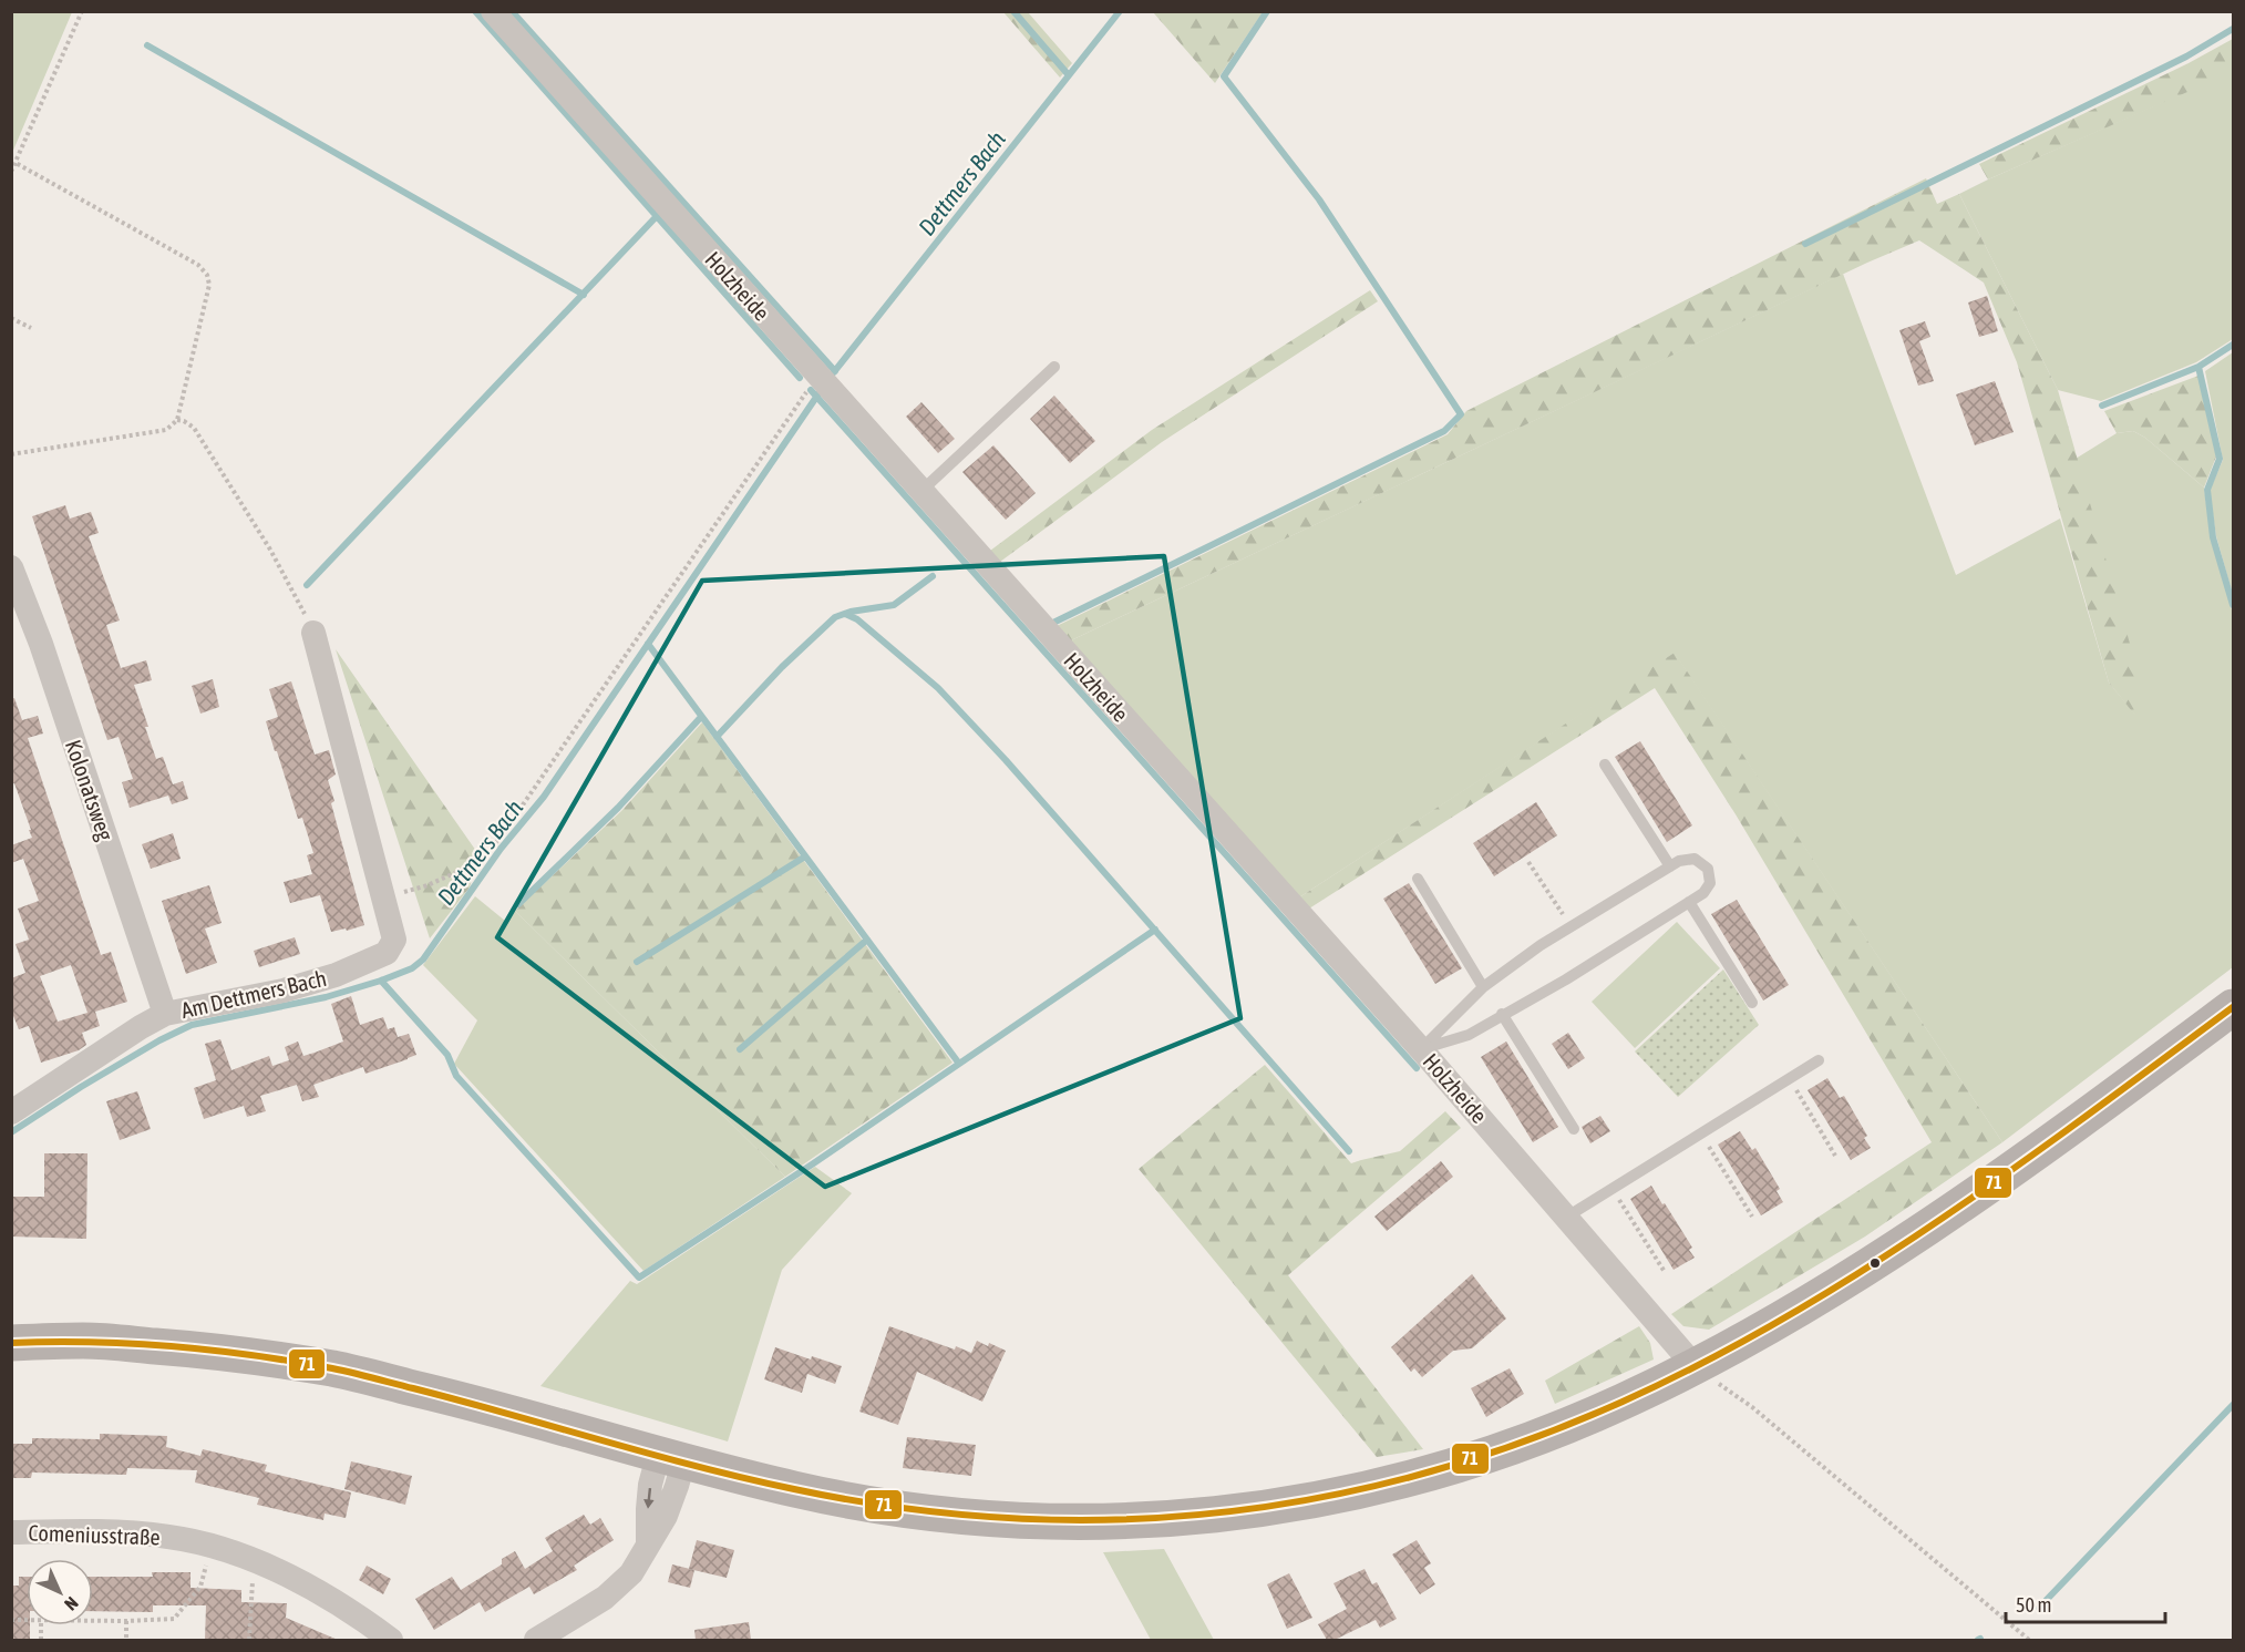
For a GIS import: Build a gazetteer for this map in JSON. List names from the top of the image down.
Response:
{
  "streets": {
    "street": [
      "Holzheide",
      "Kolonatsweg",
      "Am Dettmers Bach",
      "Comeniusstraße"
    ]
  },
  "crossings": [
    ["Kolonatsweg", "Am Dettmers Bach"]
  ],
  "water": ["Dettmers Bach"],
  "lines": ["transit line 71"],
  "scale_bar": "50 m",
  "north": "bottom right"
}
